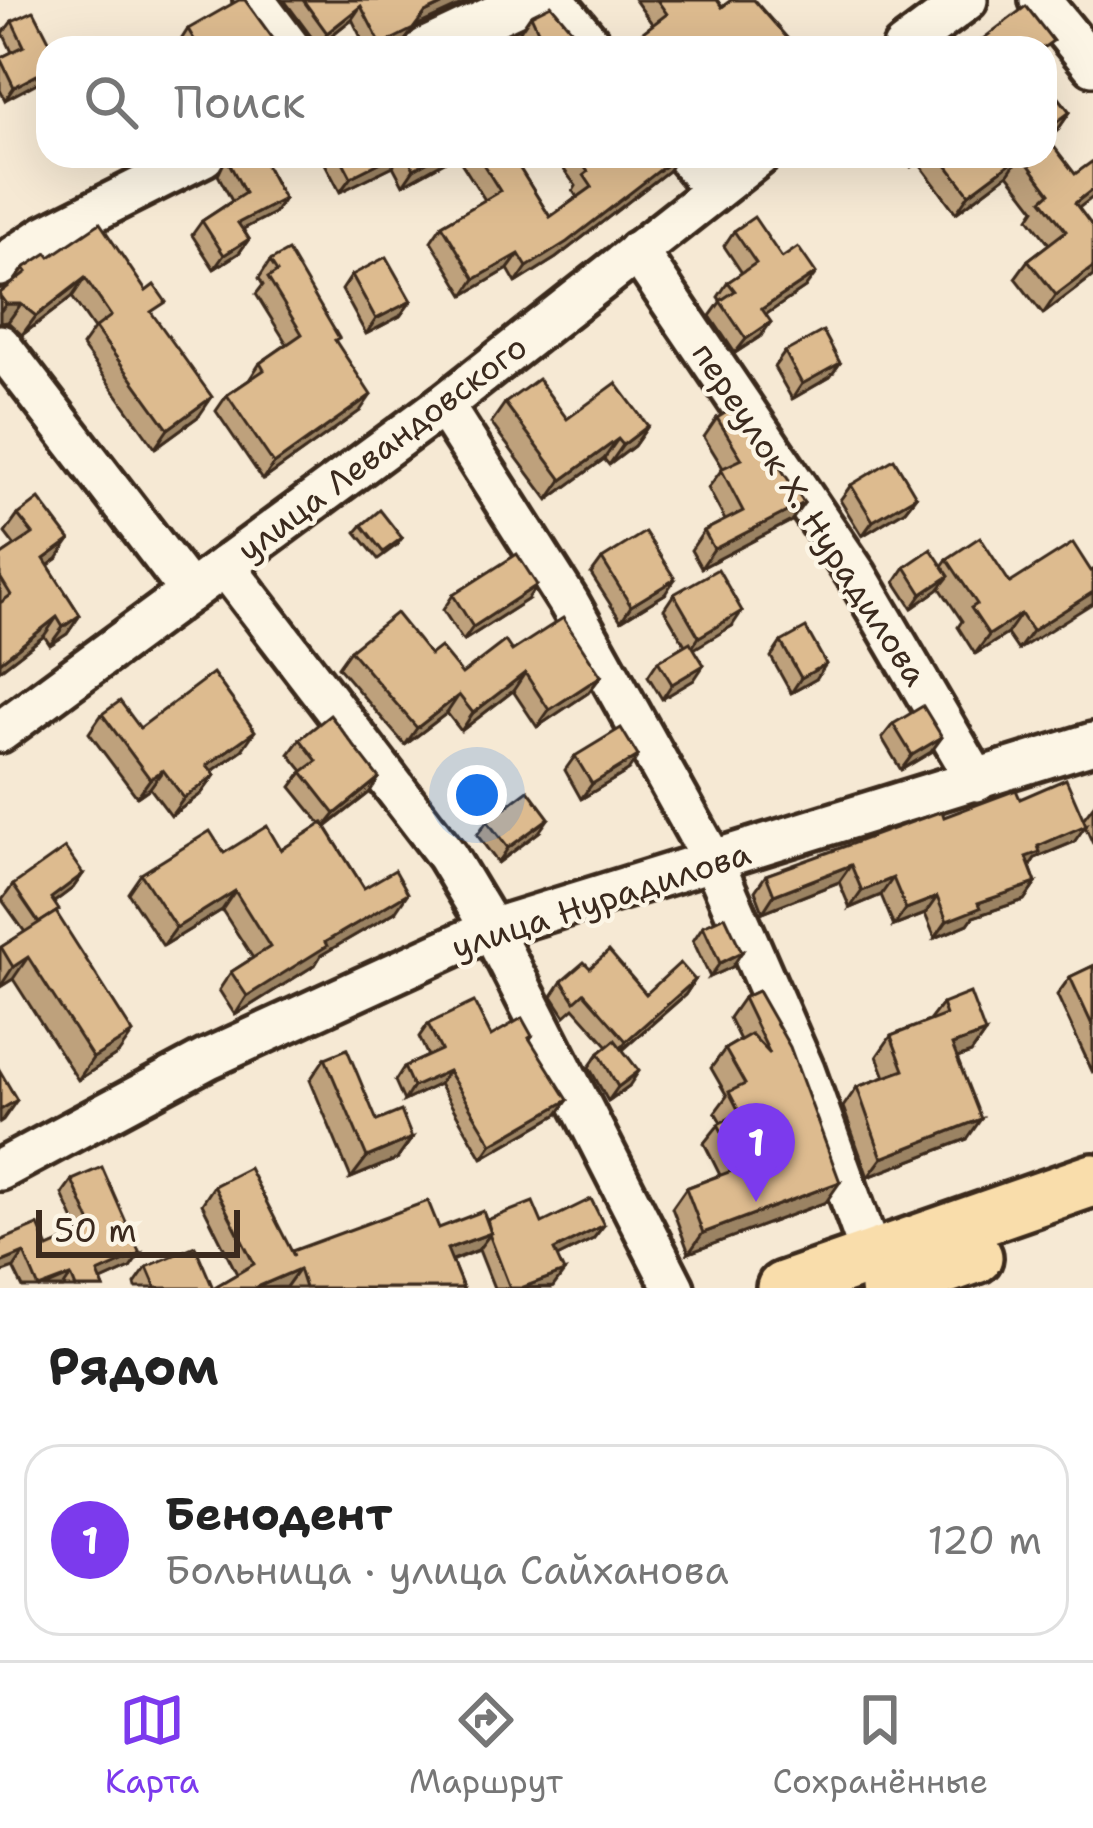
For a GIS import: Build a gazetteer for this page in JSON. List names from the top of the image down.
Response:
{
  "streets": {
    "street": ["улица Левандовского", "переулок Х. Нурадилова", "улица Нурадилова"]
  },
  "crossings": [
    ["улица Левандовского", "переулок Х. Нурадилова"],
    ["переулок Х. Нурадилова", "улица Нурадилова"]
  ],
  "scale_bar": "50 m",
  "page": {
    "search": "Поиск",
    "pins": "1",
    "scale": "50 m",
    "heading": "Рядом",
    "list": [
      {
        "mark": "1",
        "name": "Бенодент",
        "note": "Больница · улица Сайханова",
        "value": "120 m"
      }
    ],
    "nav": ["Карта", "Маршрут", "Сохранённые"]
  }
}
